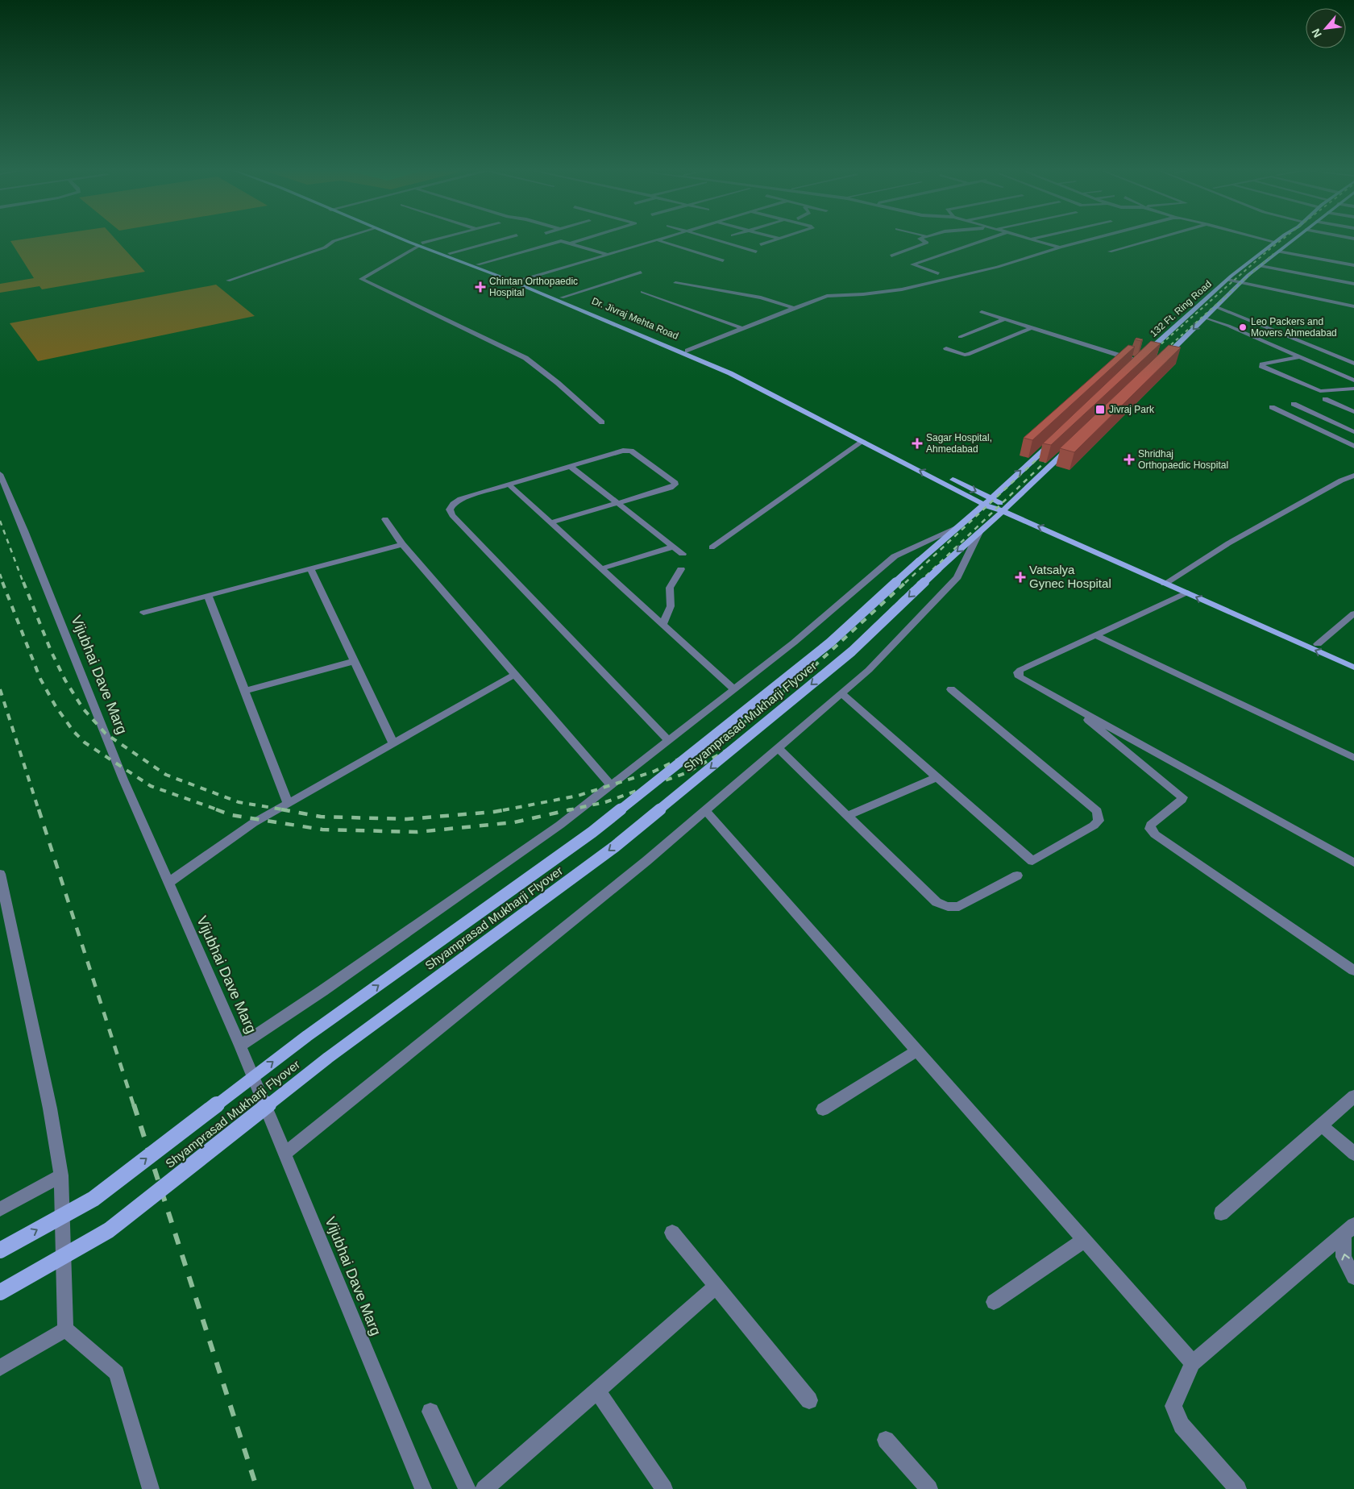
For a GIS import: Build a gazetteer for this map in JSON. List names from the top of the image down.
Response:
{
  "streets": {
    "main road": ["132 Ft. Ring Road", "Dr. Jivraj Mehta Road", "Shyamprasad Mukharji Flyover"],
    "street": ["Vijubhai Dave Marg"]
  },
  "places": {
    "health": [
      "Chintan Orthopaedic Hospital",
      "Sagar Hospital, Ahmedabad",
      "Shridhaj Orthopaedic Hospital",
      "Vatsalya Gynec Hospital"
    ],
    "other": ["Leo Packers and Movers Ahmedabad"],
    "transit": ["Jivraj Park"]
  },
  "north": "bottom left"
}
